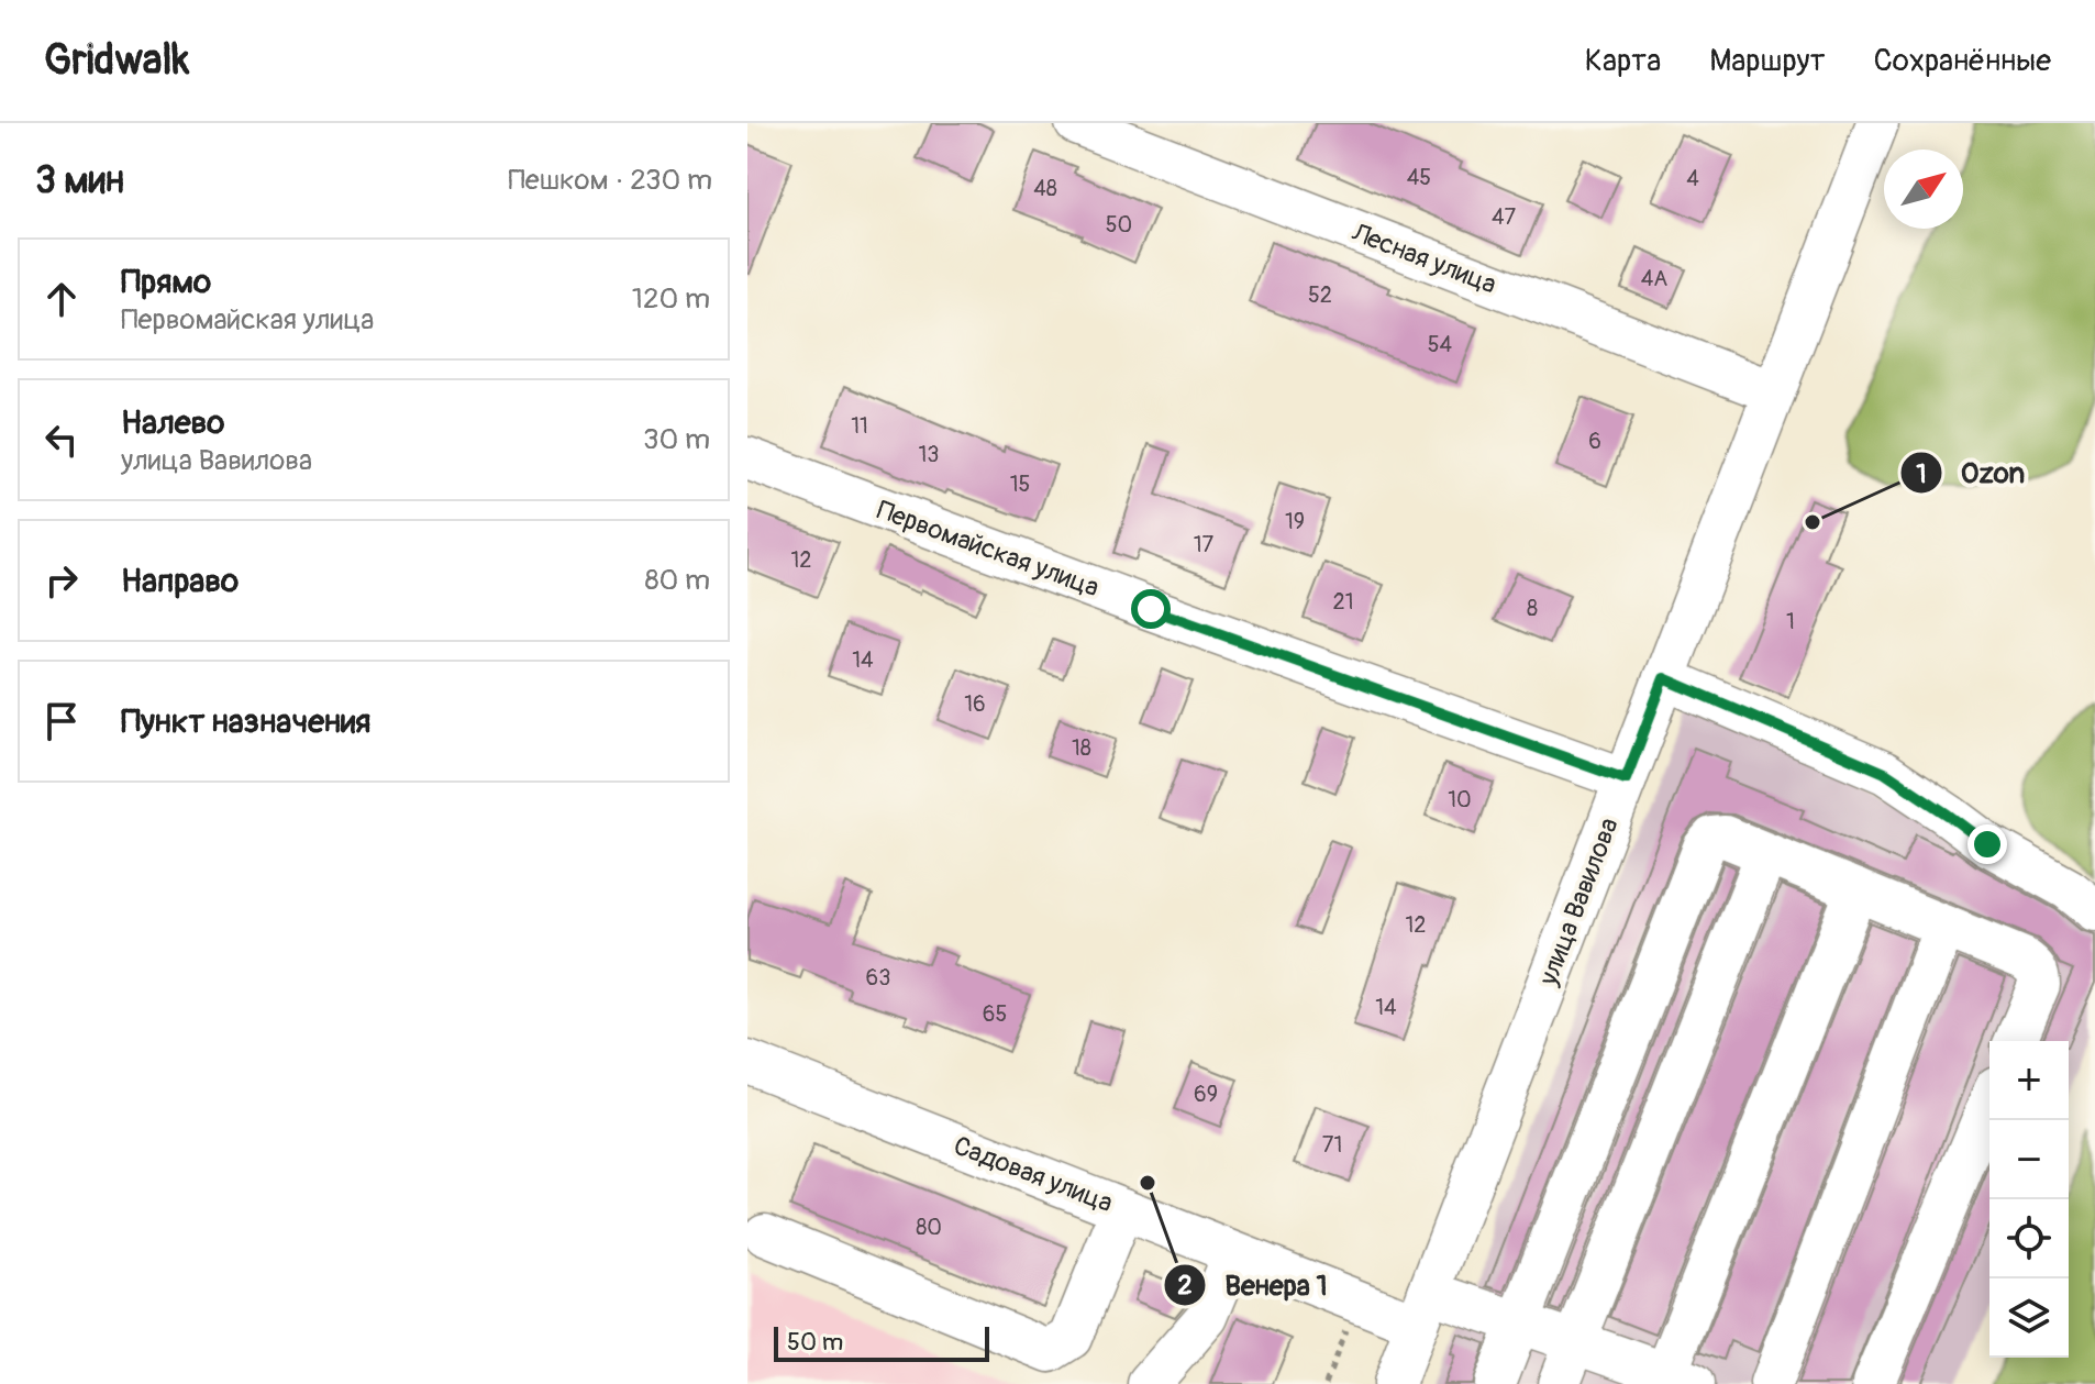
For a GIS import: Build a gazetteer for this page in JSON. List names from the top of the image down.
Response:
{
  "streets": {
    "street": [
      "Лесная улица",
      "Первомайская улица",
      "улица Вавилова",
      "Садовая улица"
    ]
  },
  "crossings": [
    ["Лесная улица", "улица Вавилова"],
    ["Первомайская улица", "улица Вавилова"],
    ["улица Вавилова", "Садовая улица"]
  ],
  "places": ["Ozon", "Венера 1"],
  "house_numbers": [
    "45",
    "4",
    "48",
    "47",
    "50",
    "4А",
    "52",
    "54",
    "11",
    "6",
    "13",
    "15",
    "19",
    "17",
    "12",
    "21",
    "8",
    "1",
    "14",
    "16",
    "18",
    "10",
    "12",
    "63",
    "14",
    "65",
    "69",
    "71",
    "80"
  ],
  "scale_bar": "50 m",
  "north": "top right",
  "page": {
    "header": "Gridwalk",
    "nav": ["Карта", "Маршрут", "Сохранённые"],
    "heading": ["3 мин", "Пешком · 230 m"],
    "list": [
      ["Прямо", "Первомайская улица", "120 m"],
      ["Налево", "улица Вавилова", "30 m"],
      ["Направо", "80 m"],
      "Пункт назначения"
    ],
    "map_buttons": ["+", "−"],
    "scale": "50 m"
  }
}
